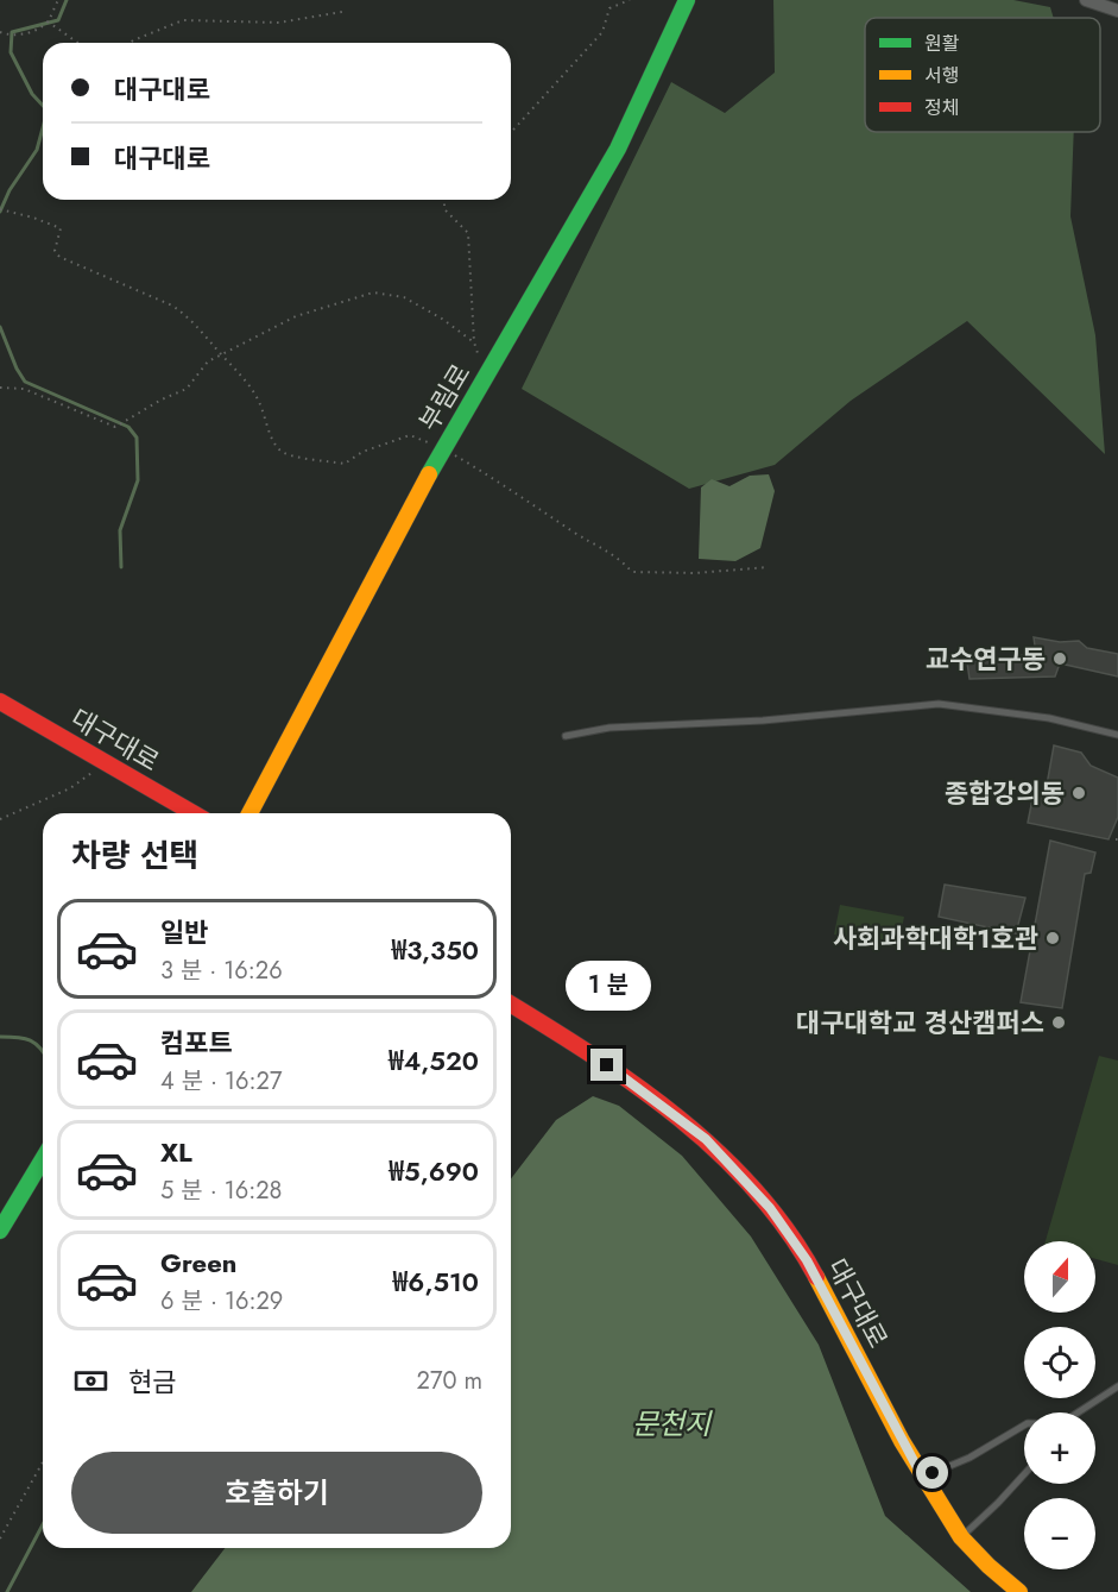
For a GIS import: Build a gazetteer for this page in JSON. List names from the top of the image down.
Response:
{
  "streets": {
    "street": ["부림로", "대구대로"]
  },
  "water": ["문천지"],
  "places": [
    "교수연구동",
    "종합강의동",
    "사회과학대학1호관",
    "대구대학교 경산캠퍼스"
  ],
  "legend": ["원활", "서행", "정체"],
  "north": "top",
  "page": {
    "banner": ["대구대로", "대구대로"],
    "heading": "차량 선택",
    "list": [
      {
        "name": "일반",
        "note": "3 분 · 16:26",
        "value": "₩3,350"
      },
      {
        "name": "컴포트",
        "note": "4 분 · 16:27",
        "value": "₩4,520"
      },
      {
        "name": "XL",
        "note": "5 분 · 16:28",
        "value": "₩5,690"
      },
      {
        "name": "Green",
        "note": "6 분 · 16:29",
        "value": "₩6,510"
      }
    ],
    "bubble": "1 분",
    "map_buttons": ["+", "−"],
    "pay": ["현금", "270 m"],
    "buttons": "호출하기"
  }
}
